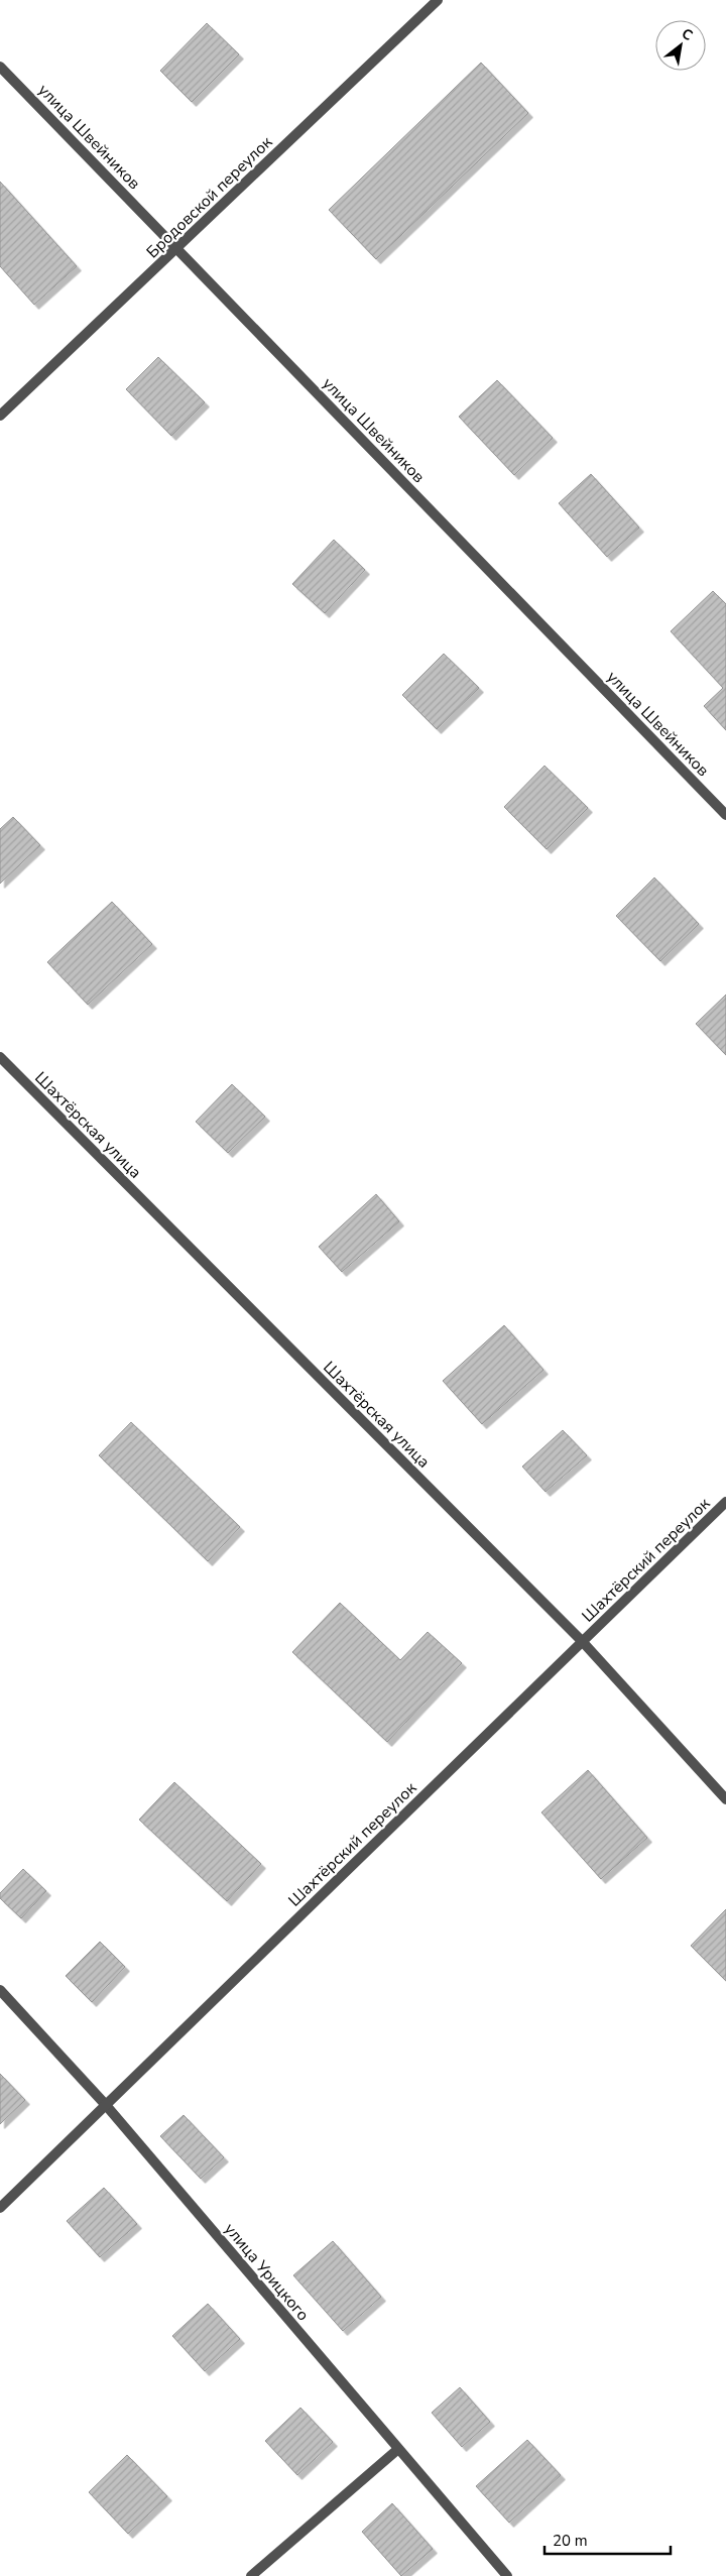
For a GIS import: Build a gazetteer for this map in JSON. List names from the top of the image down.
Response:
{
  "streets": {
    "street": [
      "улица Швейников",
      "Бродовской переулок",
      "Шахтёрская улица",
      "Шахтёрский переулок",
      "улица Урицкого"
    ]
  },
  "crossings": [
    ["улица Швейников", "Бродовской переулок"],
    ["Шахтёрская улица", "Шахтёрский переулок"],
    ["Шахтёрский переулок", "улица Урицкого"]
  ],
  "scale_bar": "20 m",
  "north": "top right"
}
